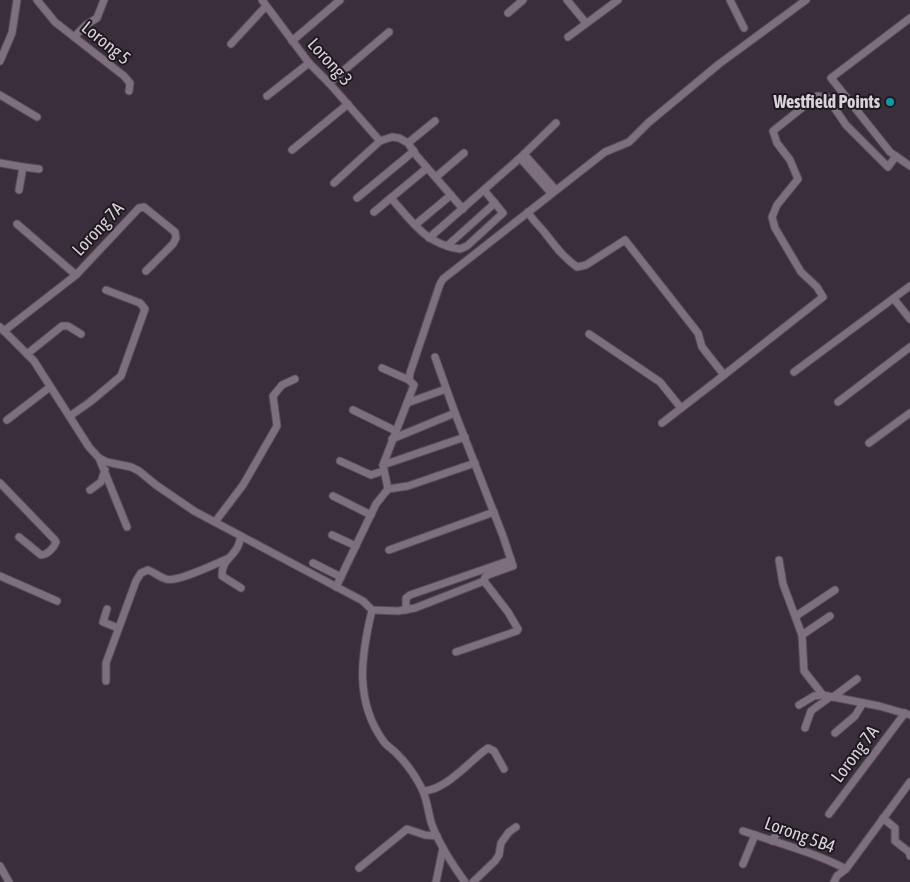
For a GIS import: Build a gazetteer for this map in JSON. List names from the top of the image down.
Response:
{
  "streets": {
    "street": [
      "Lorong 5",
      "Lorong 3",
      "Lorong 7A",
      "Lorong 5B4"
    ]
  },
  "places": ["Westfield Points"]
}
